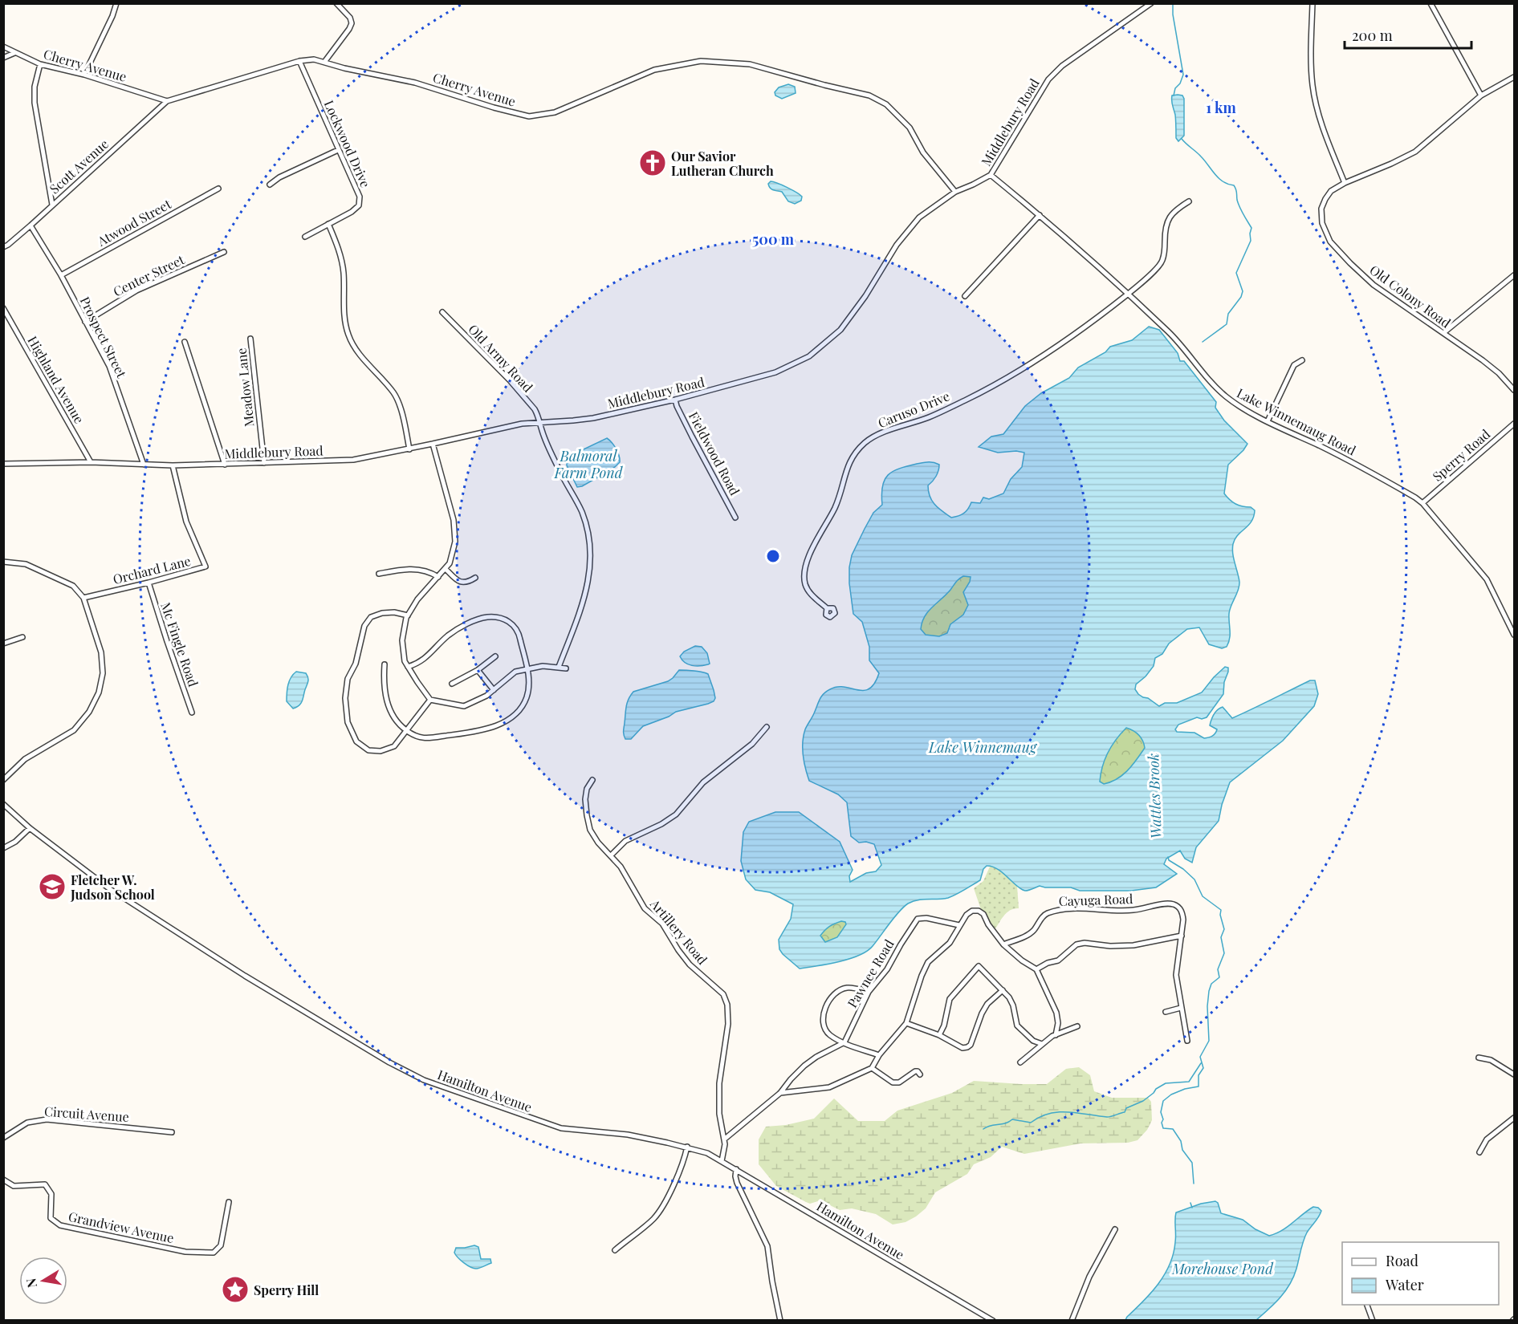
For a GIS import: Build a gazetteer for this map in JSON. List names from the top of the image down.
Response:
{
  "streets": {
    "street": [
      "Cherry Avenue",
      "Middlebury Road",
      "Lockwood Drive",
      "Scott Avenue",
      "Atwood Street",
      "Center Street",
      "Old Colony Road",
      "Prospect Street",
      "Old Army Road",
      "Highland Avenue",
      "Meadow Lane",
      "Caruso Drive",
      "Lake Winnemaug Road",
      "Fieldwood Road",
      "Sperry Road",
      "Orchard Lane",
      "Mc Fingle Road",
      "Cayuga Road",
      "Artillery Road",
      "Pawnee Road",
      "Hamilton Avenue",
      "Circuit Avenue",
      "Grandview Avenue"
    ]
  },
  "crossings": [
    ["Cherry Avenue", "Middlebury Road"],
    ["Cherry Avenue", "Lockwood Drive"],
    ["Cherry Avenue", "Scott Avenue"],
    ["Middlebury Road", "Prospect Street"],
    ["Middlebury Road", "Old Army Road"],
    ["Middlebury Road", "Highland Avenue"],
    ["Middlebury Road", "Meadow Lane"],
    ["Middlebury Road", "Lake Winnemaug Road"],
    ["Middlebury Road", "Fieldwood Road"],
    ["Middlebury Road", "Orchard Lane"],
    ["Scott Avenue", "Prospect Street"],
    ["Atwood Street", "Prospect Street"],
    ["Center Street", "Prospect Street"],
    ["Caruso Drive", "Lake Winnemaug Road"],
    ["Lake Winnemaug Road", "Sperry Road"],
    ["Orchard Lane", "Mc Fingle Road"],
    ["Artillery Road", "Hamilton Avenue"]
  ],
  "water": [
    "Balmoral Farm Pond",
    "Lake Winnemaug",
    "Wattles Brook",
    "Morehouse Pond"
  ],
  "places": {
    "church": ["Our Savior Lutheran Church"],
    "school or university": ["Fletcher W. Judson School"],
    "place": ["Sperry Hill"]
  },
  "legend": ["Road", "Water"],
  "scale_bar": "200 m",
  "north": "left",
  "rings": ["1 km", "500 m"]
}
